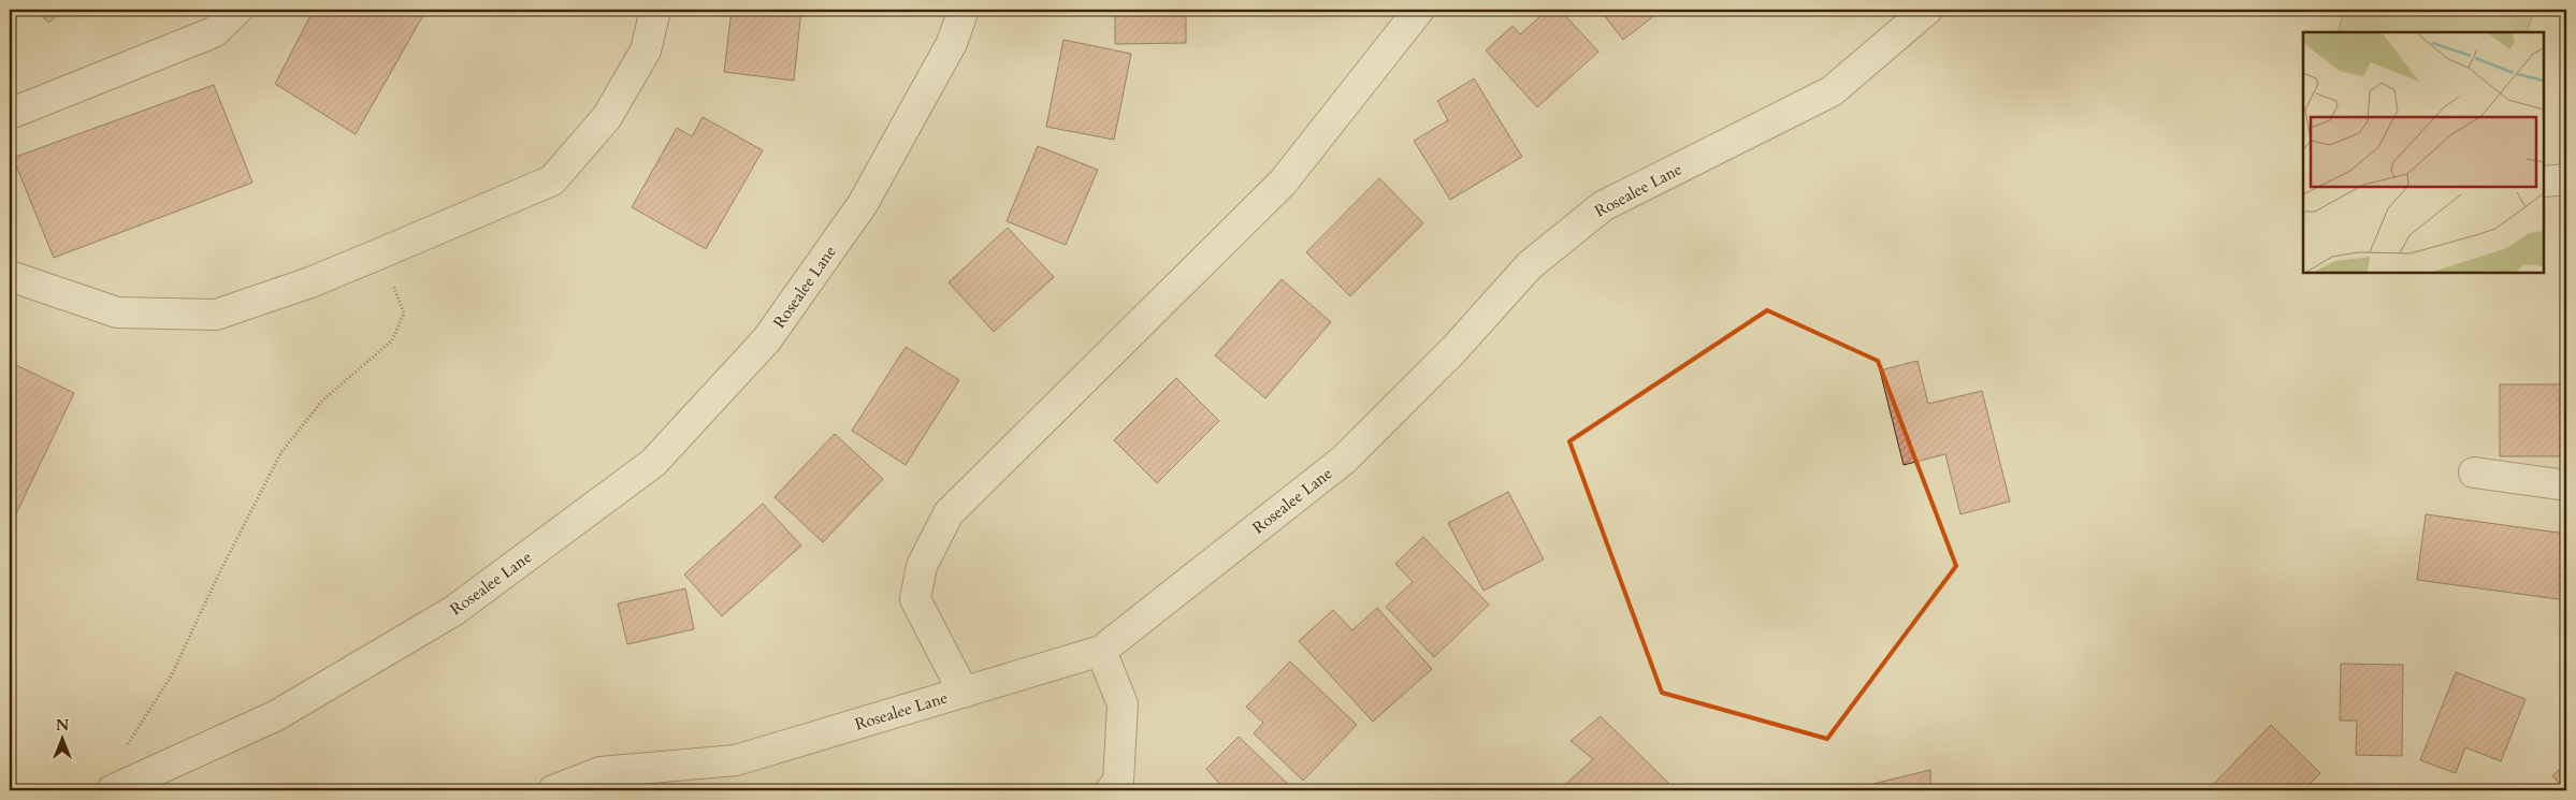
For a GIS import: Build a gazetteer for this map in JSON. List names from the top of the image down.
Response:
{
  "streets": {
    "street": ["Rosealee Lane"]
  },
  "north": "top"
}
